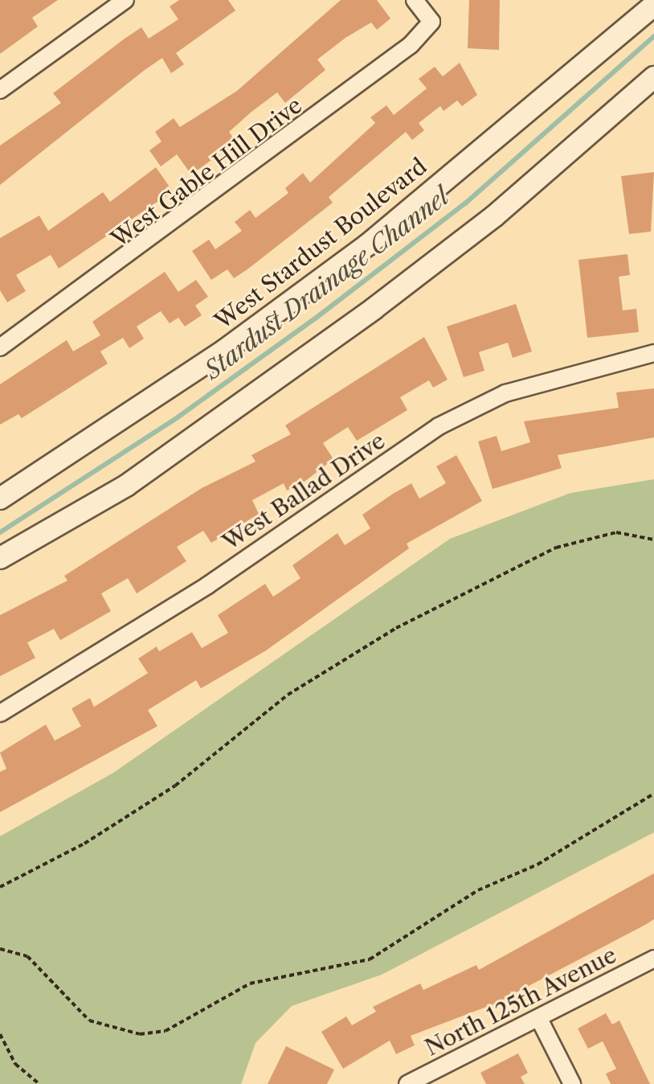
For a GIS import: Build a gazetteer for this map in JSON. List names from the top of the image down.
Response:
{
  "streets": {
    "street": [
      "West Gable Hill Drive",
      "West Stardust Boulevard",
      "West Ballad Drive",
      "North 125th Avenue"
    ]
  },
  "water": ["Stardust Drainage Channel"]
}
